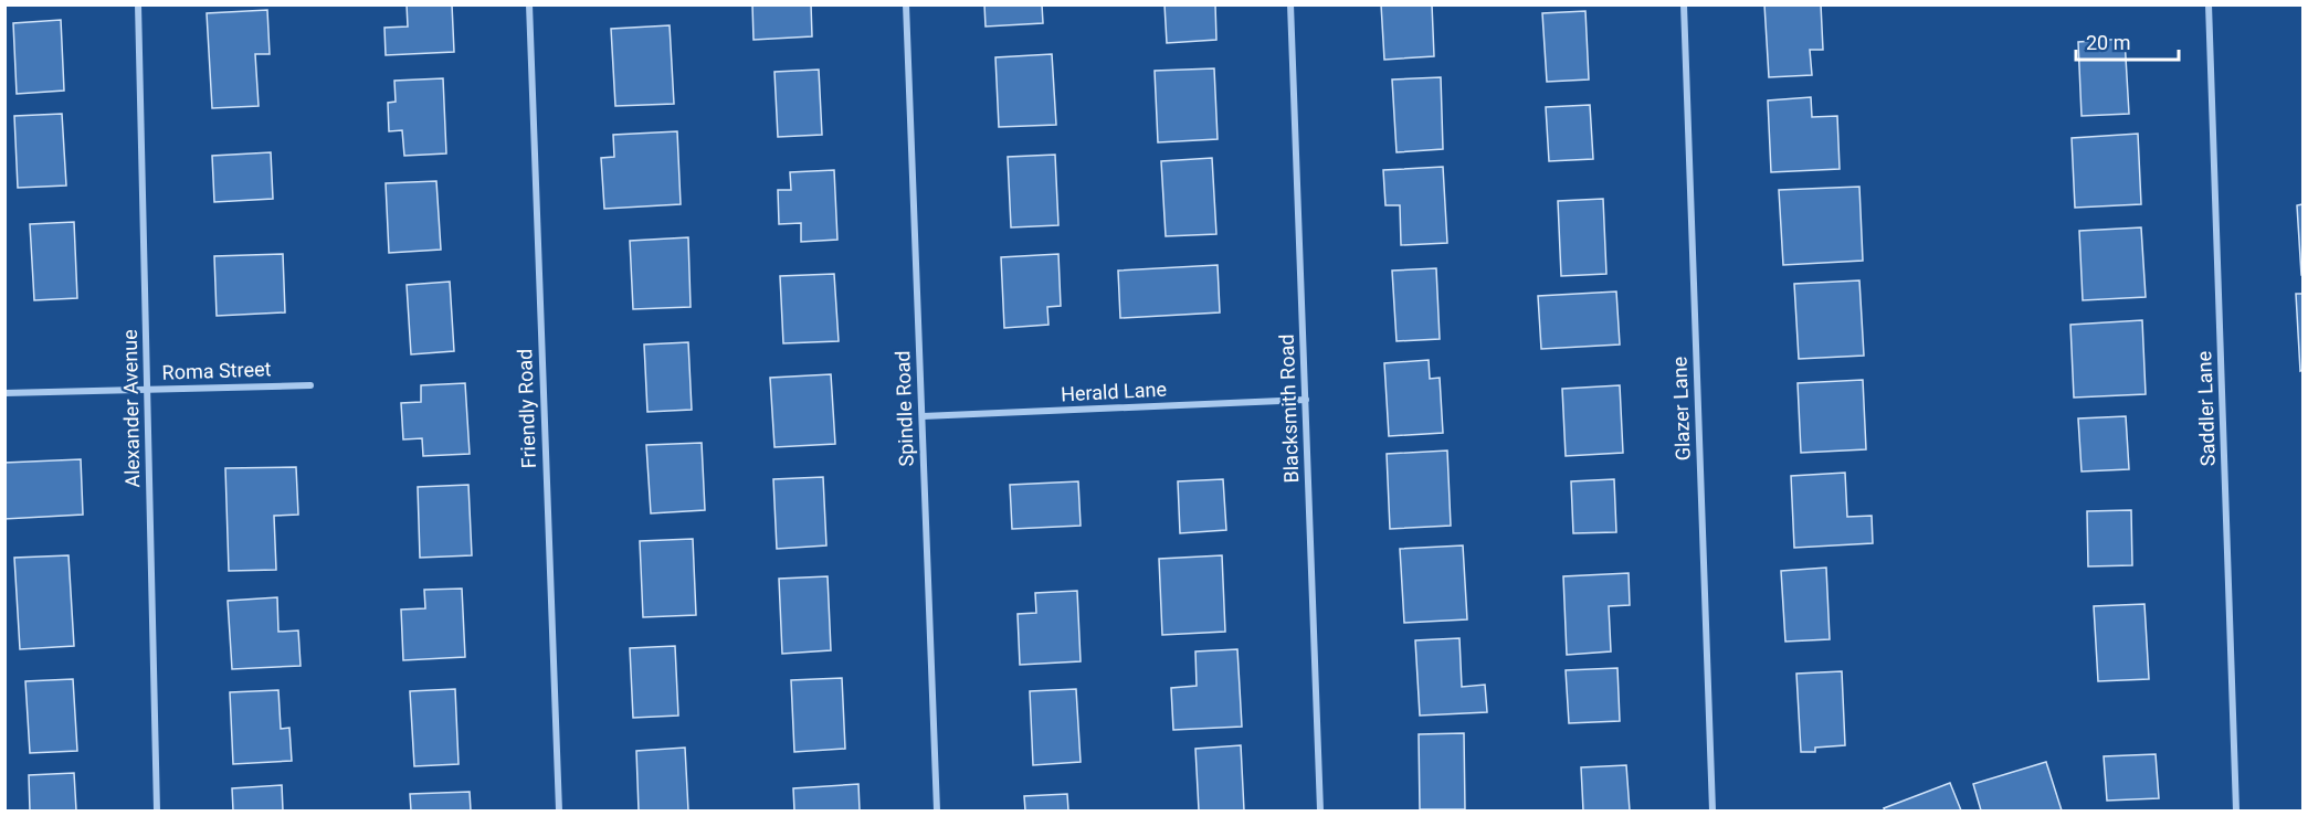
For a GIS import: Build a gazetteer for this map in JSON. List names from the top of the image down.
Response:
{
  "streets": {
    "street": [
      "Roma Street",
      "Herald Lane",
      "Alexander Avenue",
      "Friendly Road",
      "Spindle Road",
      "Blacksmith Road",
      "Glazer Lane",
      "Saddler Lane"
    ]
  },
  "crossings": [
    ["Roma Street", "Alexander Avenue"],
    ["Herald Lane", "Spindle Road"],
    ["Herald Lane", "Blacksmith Road"]
  ],
  "scale_bar": "20 m"
}
